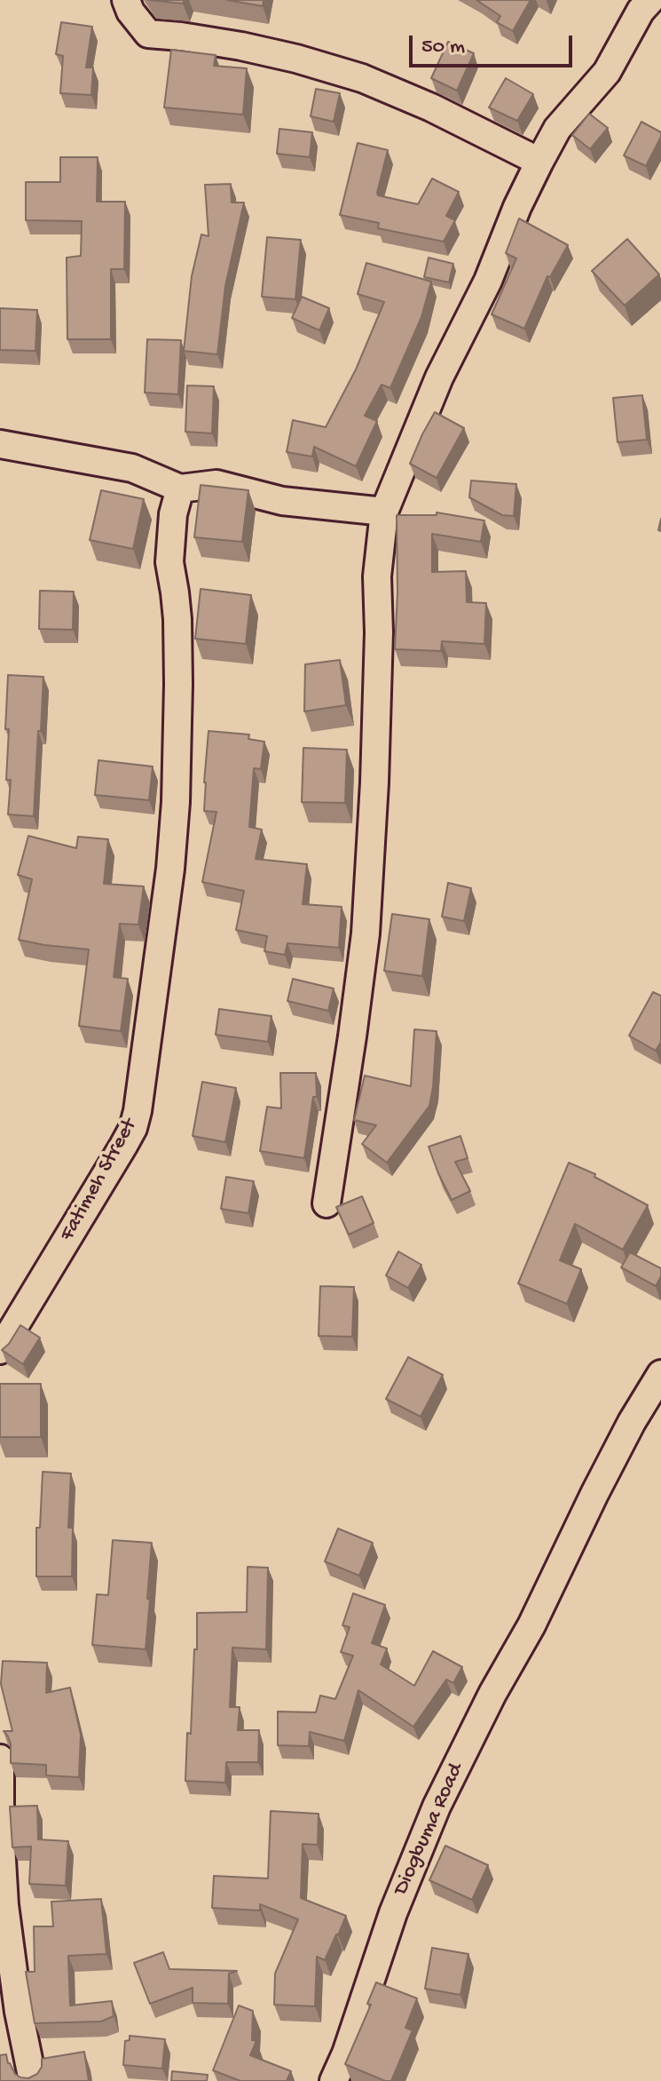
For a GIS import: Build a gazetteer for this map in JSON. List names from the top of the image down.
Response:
{
  "streets": {
    "street": ["Fatimeh Street", "Diogbuma Road"]
  },
  "scale_bar": "50 m"
}
